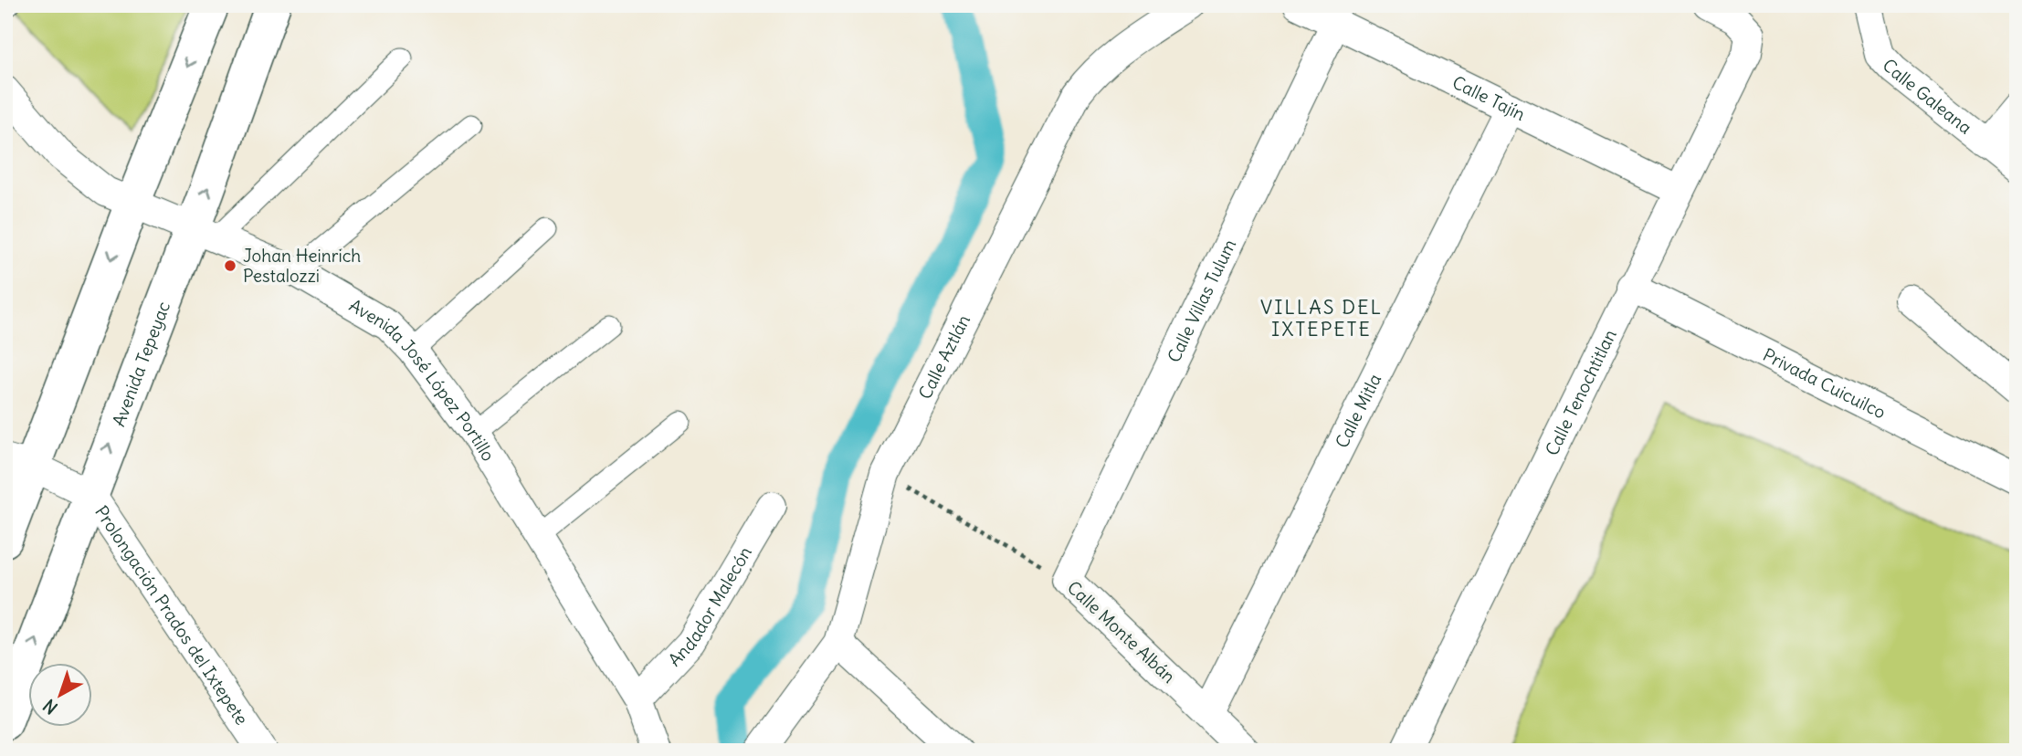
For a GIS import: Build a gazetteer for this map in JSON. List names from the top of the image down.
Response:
{
  "streets": {
    "street": [
      "Calle Galeana",
      "Calle Tajín",
      "Calle Villas Tulum",
      "Calle Aztlán",
      "Avenida Tepeyac",
      "Avenida José López Portillo",
      "Privada Cuicuilco",
      "Calle Tenochtitlan",
      "Calle Mitla",
      "Andador Malecón",
      "Prolongación Prados del Ixtepete",
      "Calle Monte Albán"
    ]
  },
  "crossings": [
    ["Calle Tajín", "Calle Villas Tulum"],
    ["Calle Tajín", "Calle Tenochtitlan"],
    ["Calle Tajín", "Calle Mitla"],
    ["Calle Villas Tulum", "Calle Monte Albán"],
    ["Calle Aztlán", "Calle Monte Albán"],
    ["Avenida Tepeyac", "Avenida José López Portillo"],
    ["Avenida Tepeyac", "Prolongación Prados del Ixtepete"],
    ["Avenida José López Portillo", "Andador Malecón"],
    ["Privada Cuicuilco", "Calle Tenochtitlan"],
    ["Calle Mitla", "Calle Monte Albán"]
  ],
  "districts": ["VILLAS DEL IXTEPETE"],
  "places": ["Johan Heinrich Pestalozzi"],
  "north": "bottom left"
}
